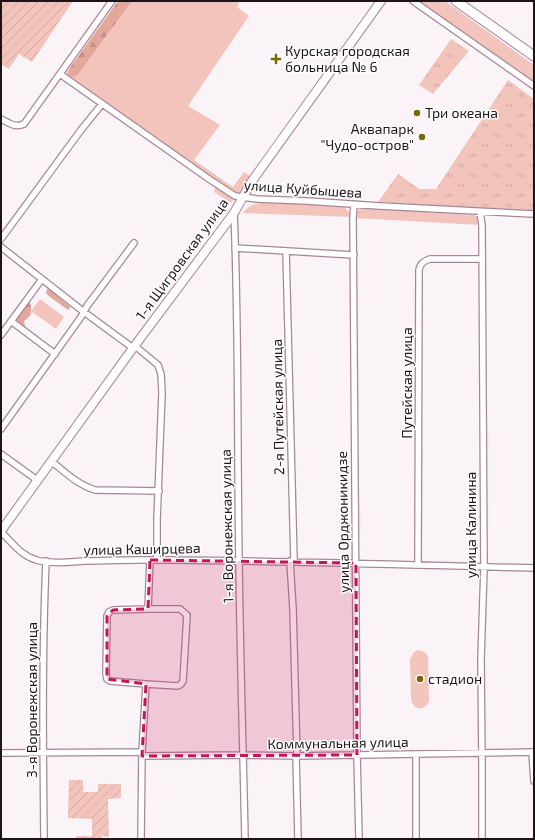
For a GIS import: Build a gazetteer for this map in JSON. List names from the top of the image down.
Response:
{
  "streets": {
    "street": [
      "улица Куйбышева",
      "1-я Щигровская улица",
      "Путейская улица",
      "2-я Путейская улица",
      "улица Орджоникидзе",
      "улица Калинина",
      "1-я Воронежская улица",
      "улица Каширцева",
      "3-я Воронежская улица",
      "Коммунальная улица"
    ]
  },
  "crossings": [
    ["улица Куйбышева", "1-я Щигровская улица"],
    ["улица Куйбышева", "улица Орджоникидзе"],
    ["улица Куйбышева", "улица Калинина"],
    ["1-я Щигровская улица", "1-я Воронежская улица"],
    ["1-я Щигровская улица", "улица Каширцева"],
    ["Путейская улица", "улица Калинина"],
    ["Путейская улица", "улица Каширцева"],
    ["2-я Путейская улица", "улица Каширцева"],
    ["2-я Путейская улица", "Коммунальная улица"],
    ["улица Орджоникидзе", "улица Каширцева"],
    ["улица Орджоникидзе", "Коммунальная улица"],
    ["улица Калинина", "улица Каширцева"],
    ["улица Калинина", "Коммунальная улица"],
    ["1-я Воронежская улица", "улица Каширцева"],
    ["1-я Воронежская улица", "Коммунальная улица"],
    ["улица Каширцева", "3-я Воронежская улица"],
    ["3-я Воронежская улица", "Коммунальная улица"]
  ],
  "places": {
    "health": ["Курская городская больница № 6"],
    "other": ["Три океана", "Аквапарк \"Чудо-остров\"", "стадион"]
  }
}
